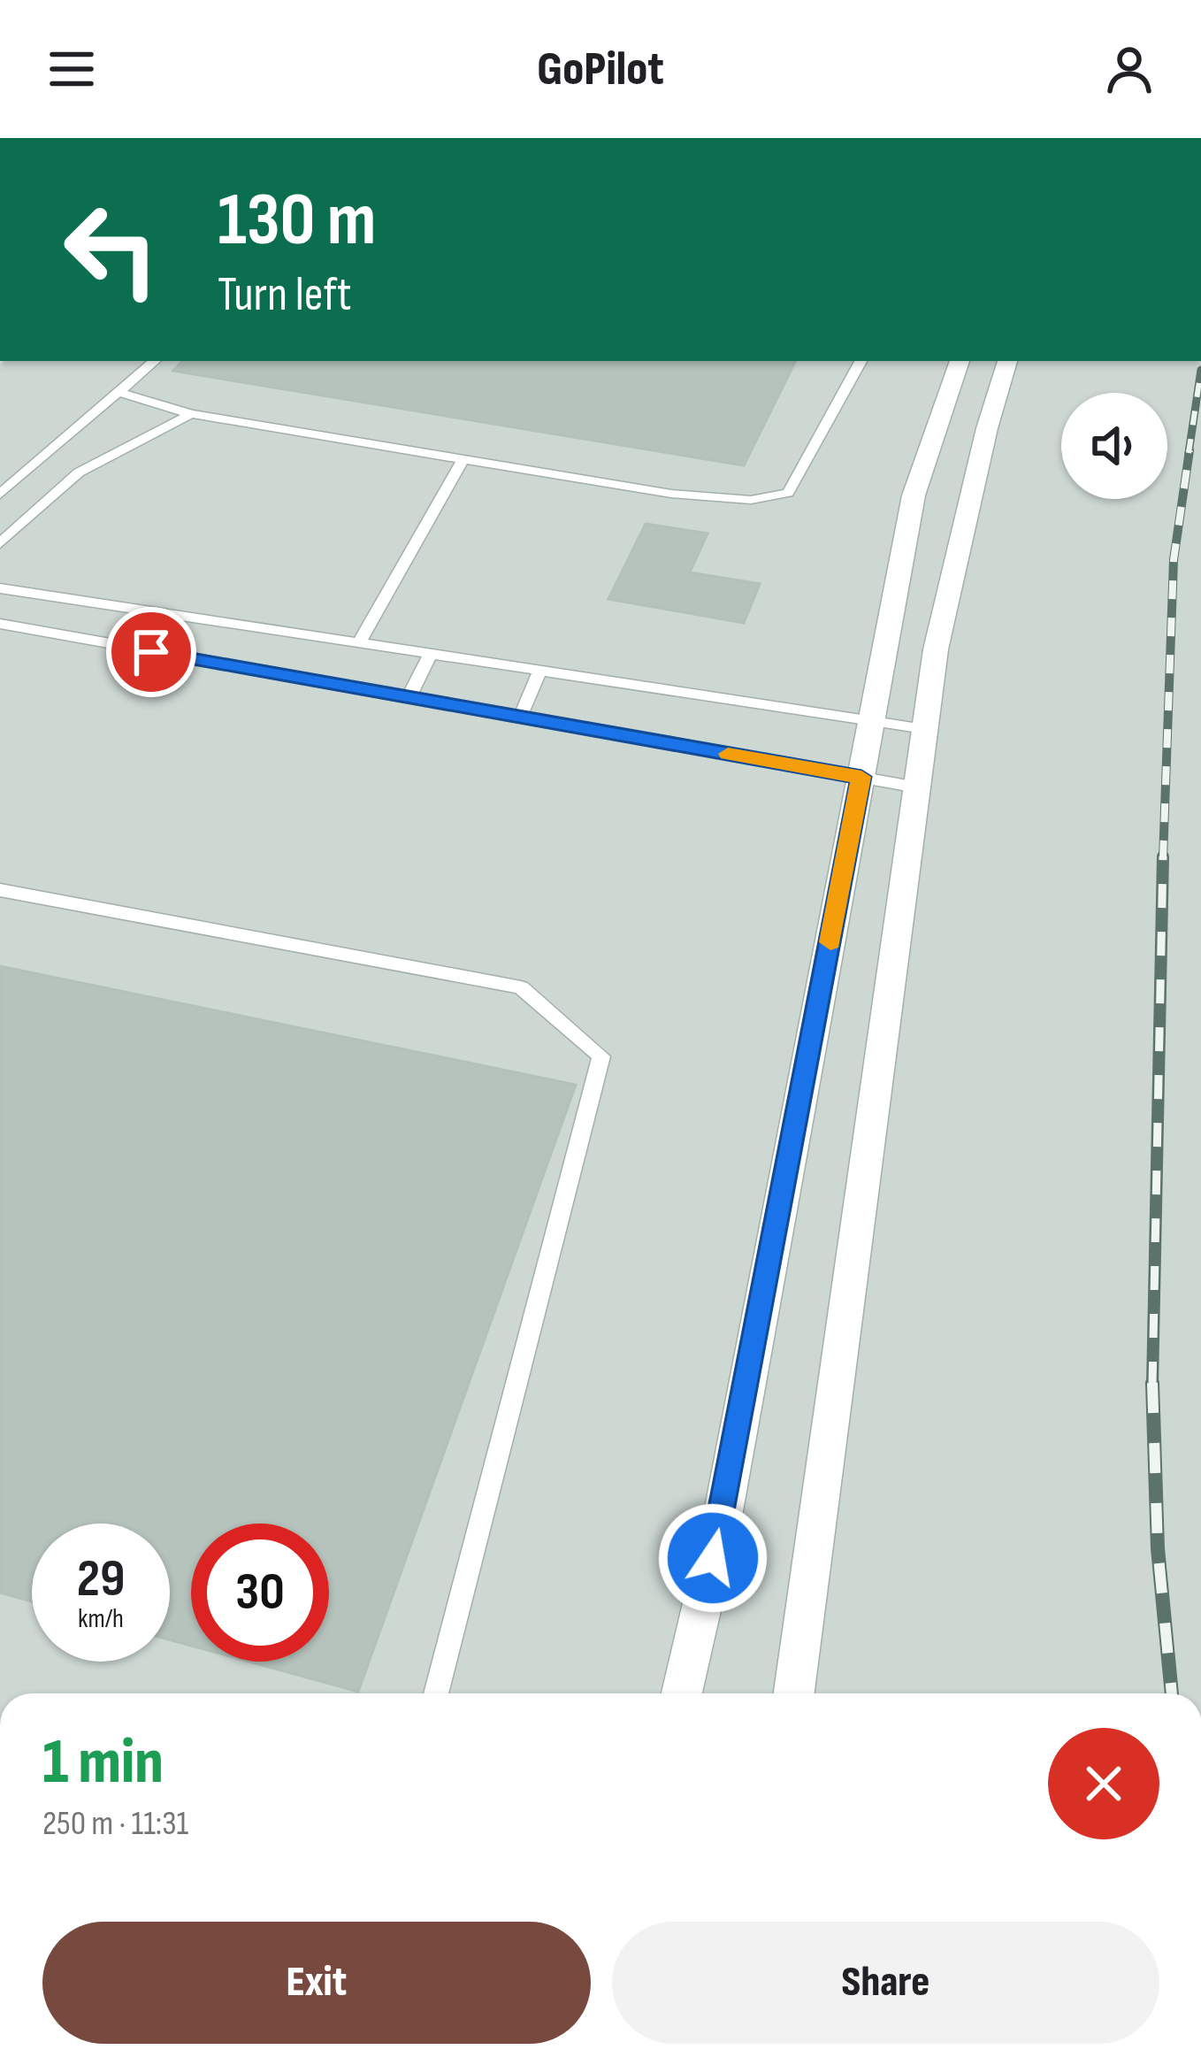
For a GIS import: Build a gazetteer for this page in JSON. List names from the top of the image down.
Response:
{
  "page": {
    "header": "GoPilot",
    "turn": ["130 m", "Turn left"],
    "speed": "29 km/h",
    "limit": "30",
    "heading": ["1 min", "250 m · 11:31"],
    "buttons": ["Exit", "Share"]
  }
}
